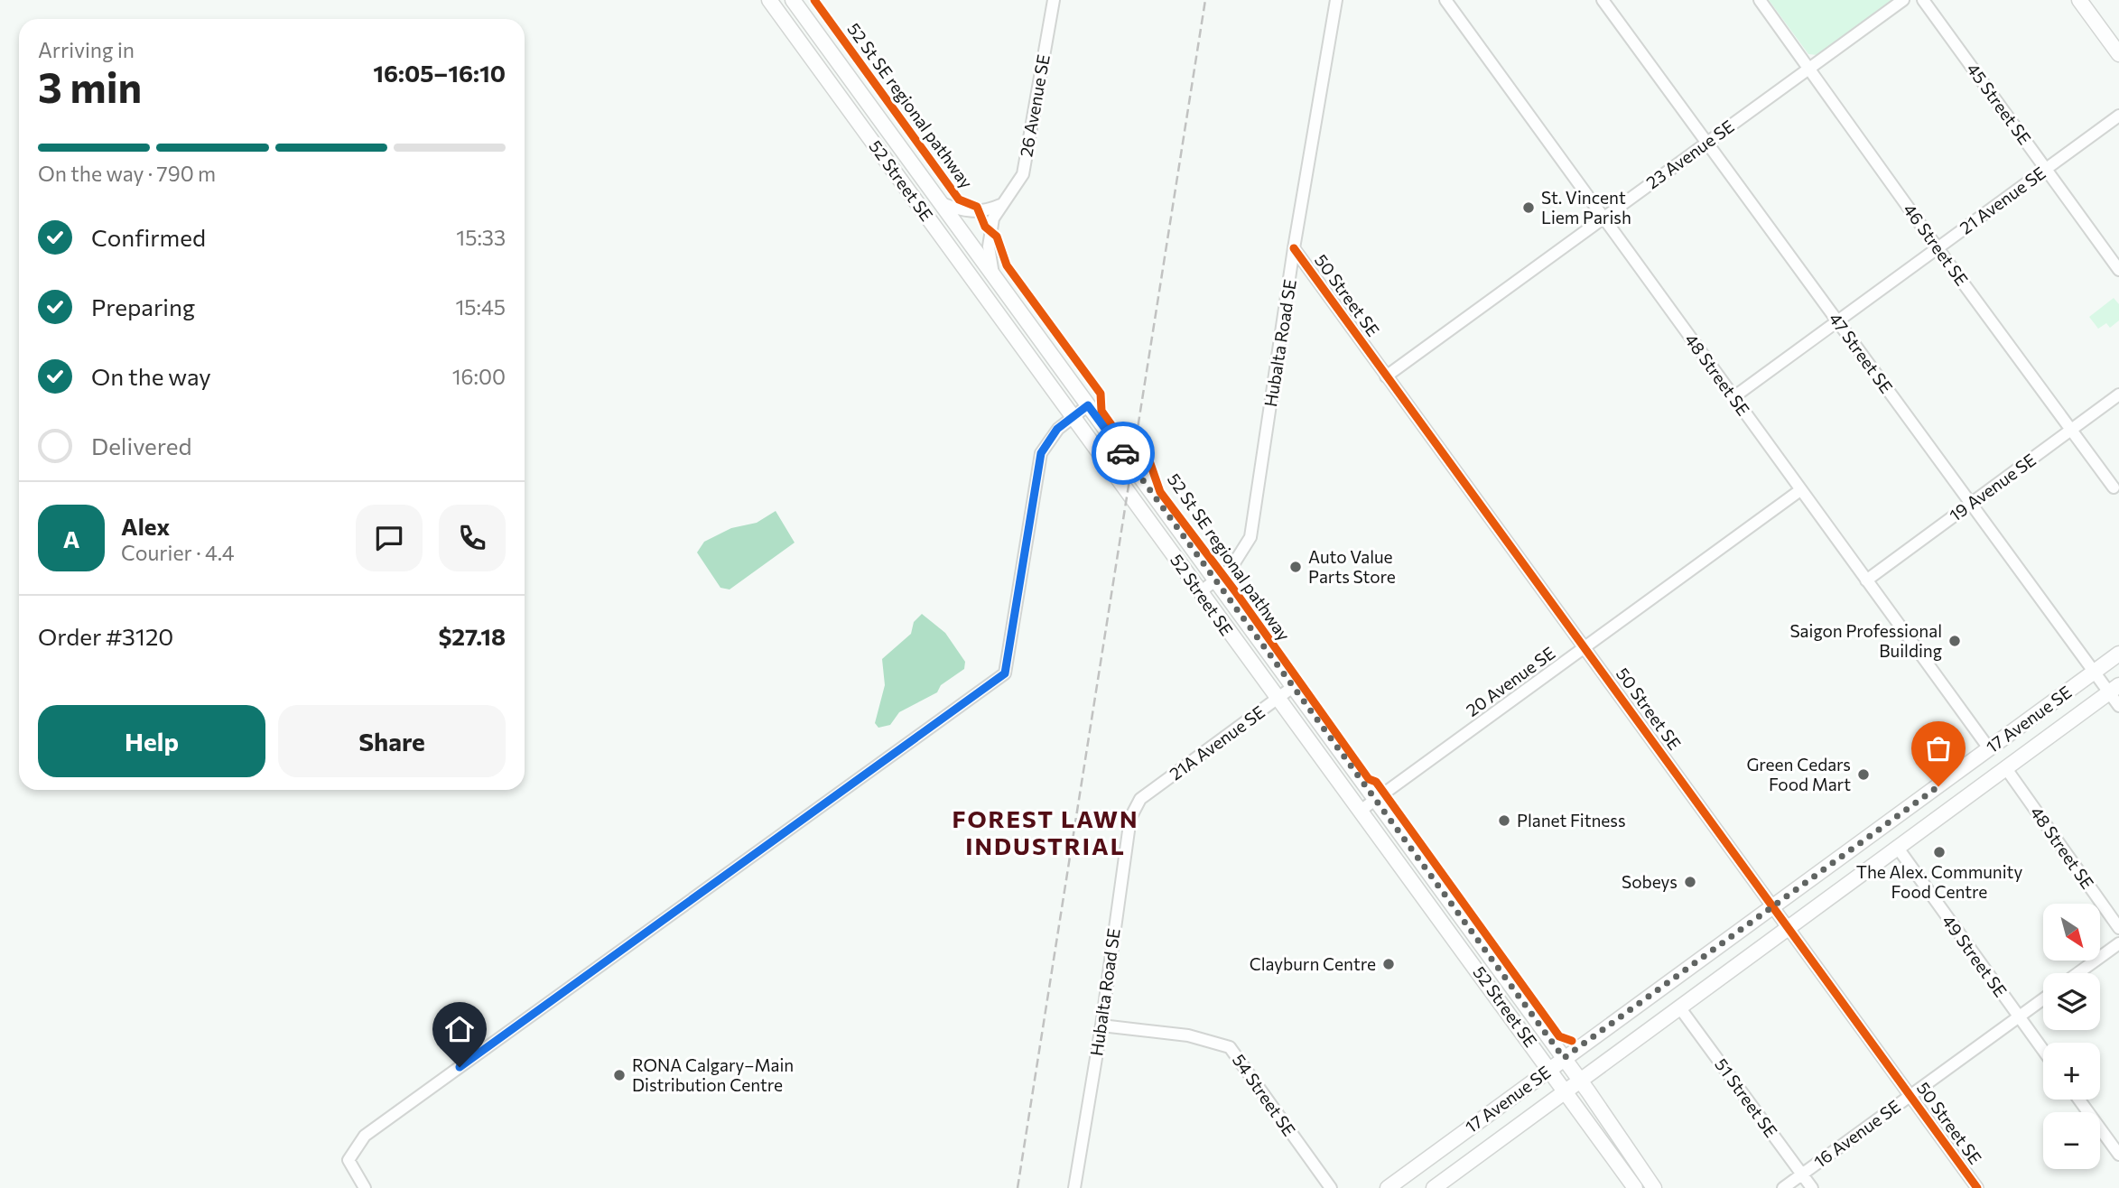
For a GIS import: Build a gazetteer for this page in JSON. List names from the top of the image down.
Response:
{
  "streets": {
    "main road": ["52 Street SE", "17 Avenue SE"],
    "street": [
      "45 Street SE",
      "26 Avenue SE",
      "23 Avenue SE",
      "21 Avenue SE",
      "46 Street SE",
      "50 Street SE",
      "Hubalta Road SE",
      "47 Street SE",
      "48 Street SE",
      "19 Avenue SE",
      "20 Avenue SE",
      "21A Avenue SE",
      "49 Street SE",
      "54 Street SE",
      "51 Street SE",
      "16 Avenue SE"
    ],
    "cycle path": ["52 St SE regional pathway"]
  },
  "crossings": [
    ["45 Street SE", "21 Avenue SE"],
    ["26 Avenue SE", "52 Street SE"],
    ["23 Avenue SE", "46 Street SE"],
    ["23 Avenue SE", "50 Street SE"],
    ["23 Avenue SE", "47 Street SE"],
    ["23 Avenue SE", "48 Street SE"],
    ["52 Street SE", "Hubalta Road SE"],
    ["52 Street SE", "20 Avenue SE"],
    ["52 Street SE", "17 Avenue SE"],
    ["52 Street SE", "21A Avenue SE"],
    ["21 Avenue SE", "46 Street SE"],
    ["21 Avenue SE", "47 Street SE"],
    ["21 Avenue SE", "48 Street SE"],
    ["46 Street SE", "19 Avenue SE"],
    ["50 Street SE", "Hubalta Road SE"],
    ["50 Street SE", "20 Avenue SE"],
    ["50 Street SE", "17 Avenue SE"],
    ["50 Street SE", "16 Avenue SE"],
    ["Hubalta Road SE", "21A Avenue SE"],
    ["Hubalta Road SE", "54 Street SE"],
    ["47 Street SE", "19 Avenue SE"],
    ["47 Street SE", "17 Avenue SE"],
    ["48 Street SE", "19 Avenue SE"],
    ["48 Street SE", "20 Avenue SE"],
    ["48 Street SE", "17 Avenue SE"],
    ["17 Avenue SE", "49 Street SE"],
    ["17 Avenue SE", "51 Street SE"],
    ["49 Street SE", "16 Avenue SE"],
    ["51 Street SE", "16 Avenue SE"]
  ],
  "districts": ["FOREST LAWN INDUSTRIAL"],
  "places": [
    "St. Vincent Liem Parish",
    "Auto Value Parts Store",
    "Saigon Professional Building",
    "Green Cedars Food Mart",
    "Planet Fitness",
    "The Alex. Community Food Centre",
    "Sobeys",
    "Clayburn Centre",
    "RONA Calgary–Main Distribution Centre"
  ],
  "north": "bottom right",
  "page": {
    "heading": ["3 min", "Arriving in", "16:05–16:10"],
    "panel": [
      "Alex",
      "Courier · 4.4",
      "Order #3120",
      "$27.18"
    ],
    "bar": "On the way · 790 m",
    "list": [
      ["Confirmed", "15:33"],
      ["Preparing", "15:45"],
      ["On the way", "16:00"],
      "Delivered"
    ],
    "round": "A",
    "buttons": ["Help", "Share"],
    "map_buttons": ["+", "−"]
  }
}
